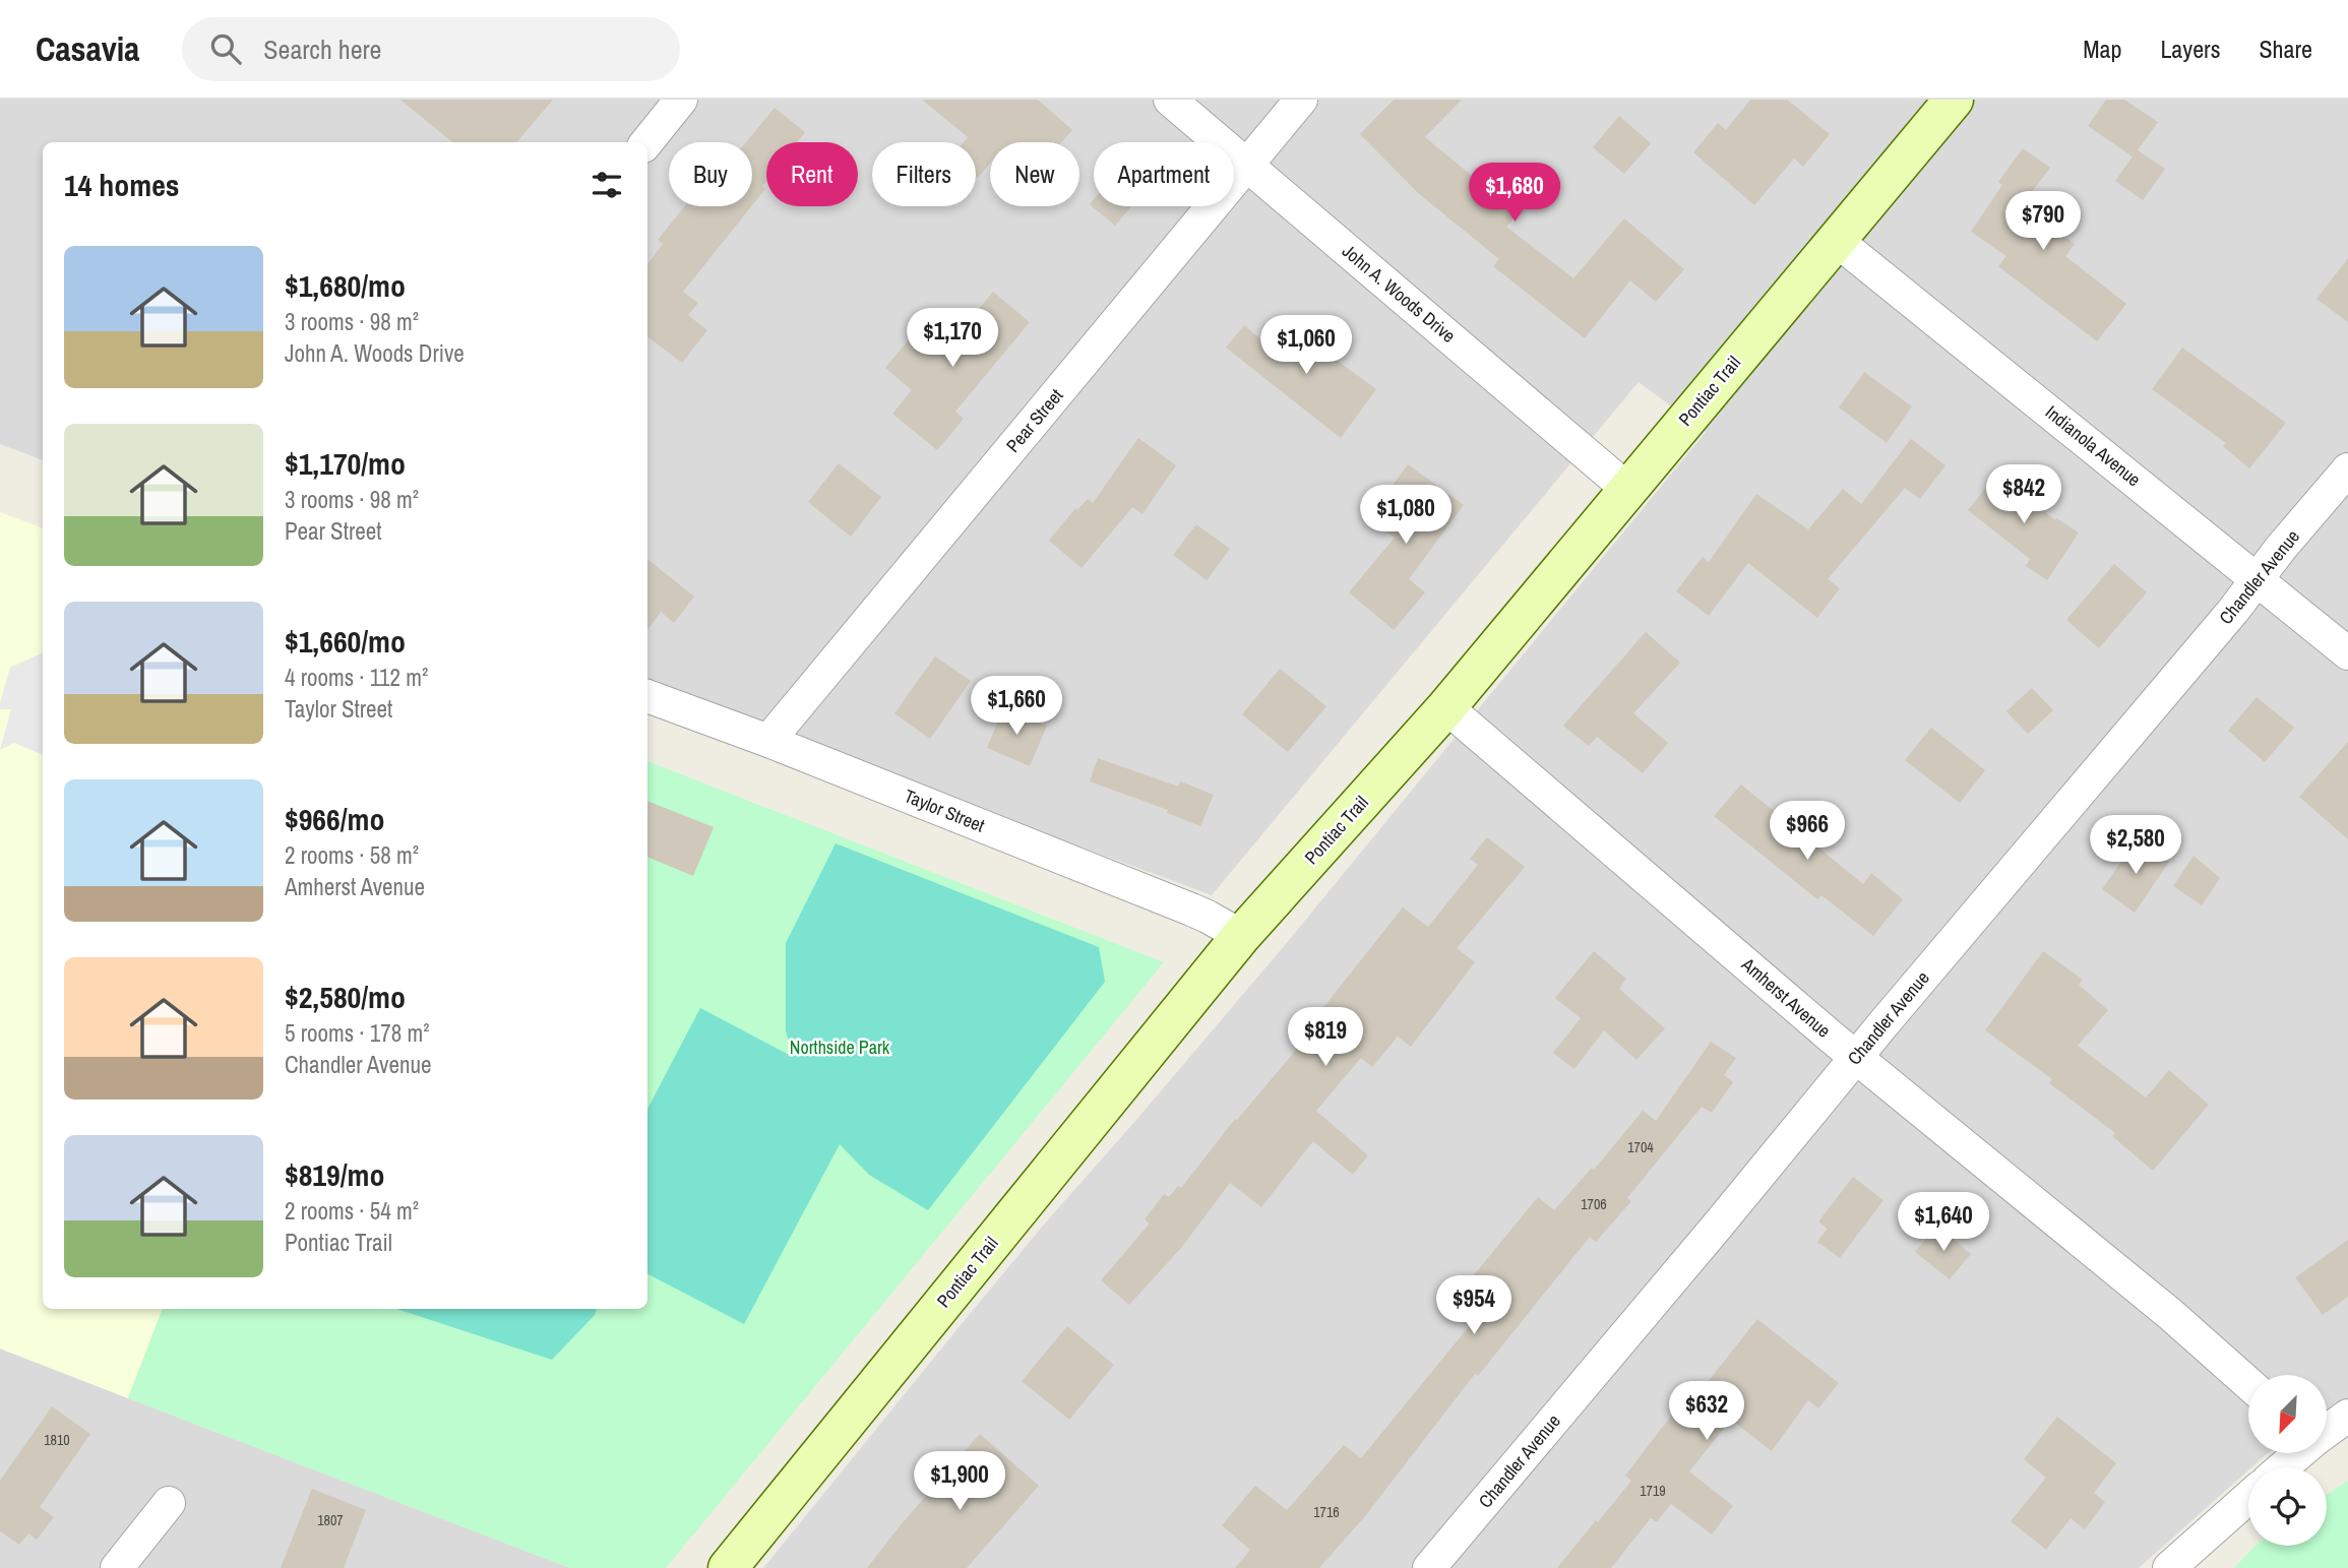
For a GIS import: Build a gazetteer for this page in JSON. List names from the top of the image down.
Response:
{
  "streets": {
    "main road": ["Pontiac Trail"],
    "street": [
      "John A. Woods Drive",
      "Pear Street",
      "Indianola Avenue",
      "Chandler Avenue",
      "Taylor Street",
      "Amherst Avenue"
    ]
  },
  "crossings": [
    ["John A. Woods Drive", "Pontiac Trail"],
    ["John A. Woods Drive", "Pear Street"],
    ["Pontiac Trail", "Indianola Avenue"],
    ["Pontiac Trail", "Taylor Street"],
    ["Pontiac Trail", "Amherst Avenue"],
    ["Pear Street", "Taylor Street"],
    ["Indianola Avenue", "Chandler Avenue"],
    ["Chandler Avenue", "Amherst Avenue"]
  ],
  "parks": ["Northside Park"],
  "house_numbers": [
    "1704",
    "1706",
    "1810",
    "1719",
    "1716",
    "1807"
  ],
  "north": "bottom left",
  "page": {
    "header": "Casavia",
    "search": "Search here",
    "nav": ["Map", "Layers", "Share"],
    "chip": [
      "Buy",
      "Rent",
      "Filters",
      "New",
      "Apartment"
    ],
    "heading": "14 homes",
    "price": [
      "$1,680",
      "$790",
      "$1,170",
      "$1,060",
      "$842",
      "$1,080",
      "$1,660",
      "$966",
      "$2,580",
      "$819",
      "$1,640",
      "$954",
      "$632",
      "$1,900"
    ],
    "list": [
      {
        "name": "$1,680/mo",
        "note": "3 rooms · 98 m² · John A. Woods Drive"
      },
      {
        "name": "$1,170/mo",
        "note": "3 rooms · 98 m² · Pear Street"
      },
      {
        "name": "$1,660/mo",
        "note": "4 rooms · 112 m² · Taylor Street"
      },
      {
        "name": "$966/mo",
        "note": "2 rooms · 58 m² · Amherst Avenue"
      },
      {
        "name": "$2,580/mo",
        "note": "5 rooms · 178 m² · Chandler Avenue"
      },
      {
        "name": "$819/mo",
        "note": "2 rooms · 54 m² · Pontiac Trail"
      }
    ]
  }
}
